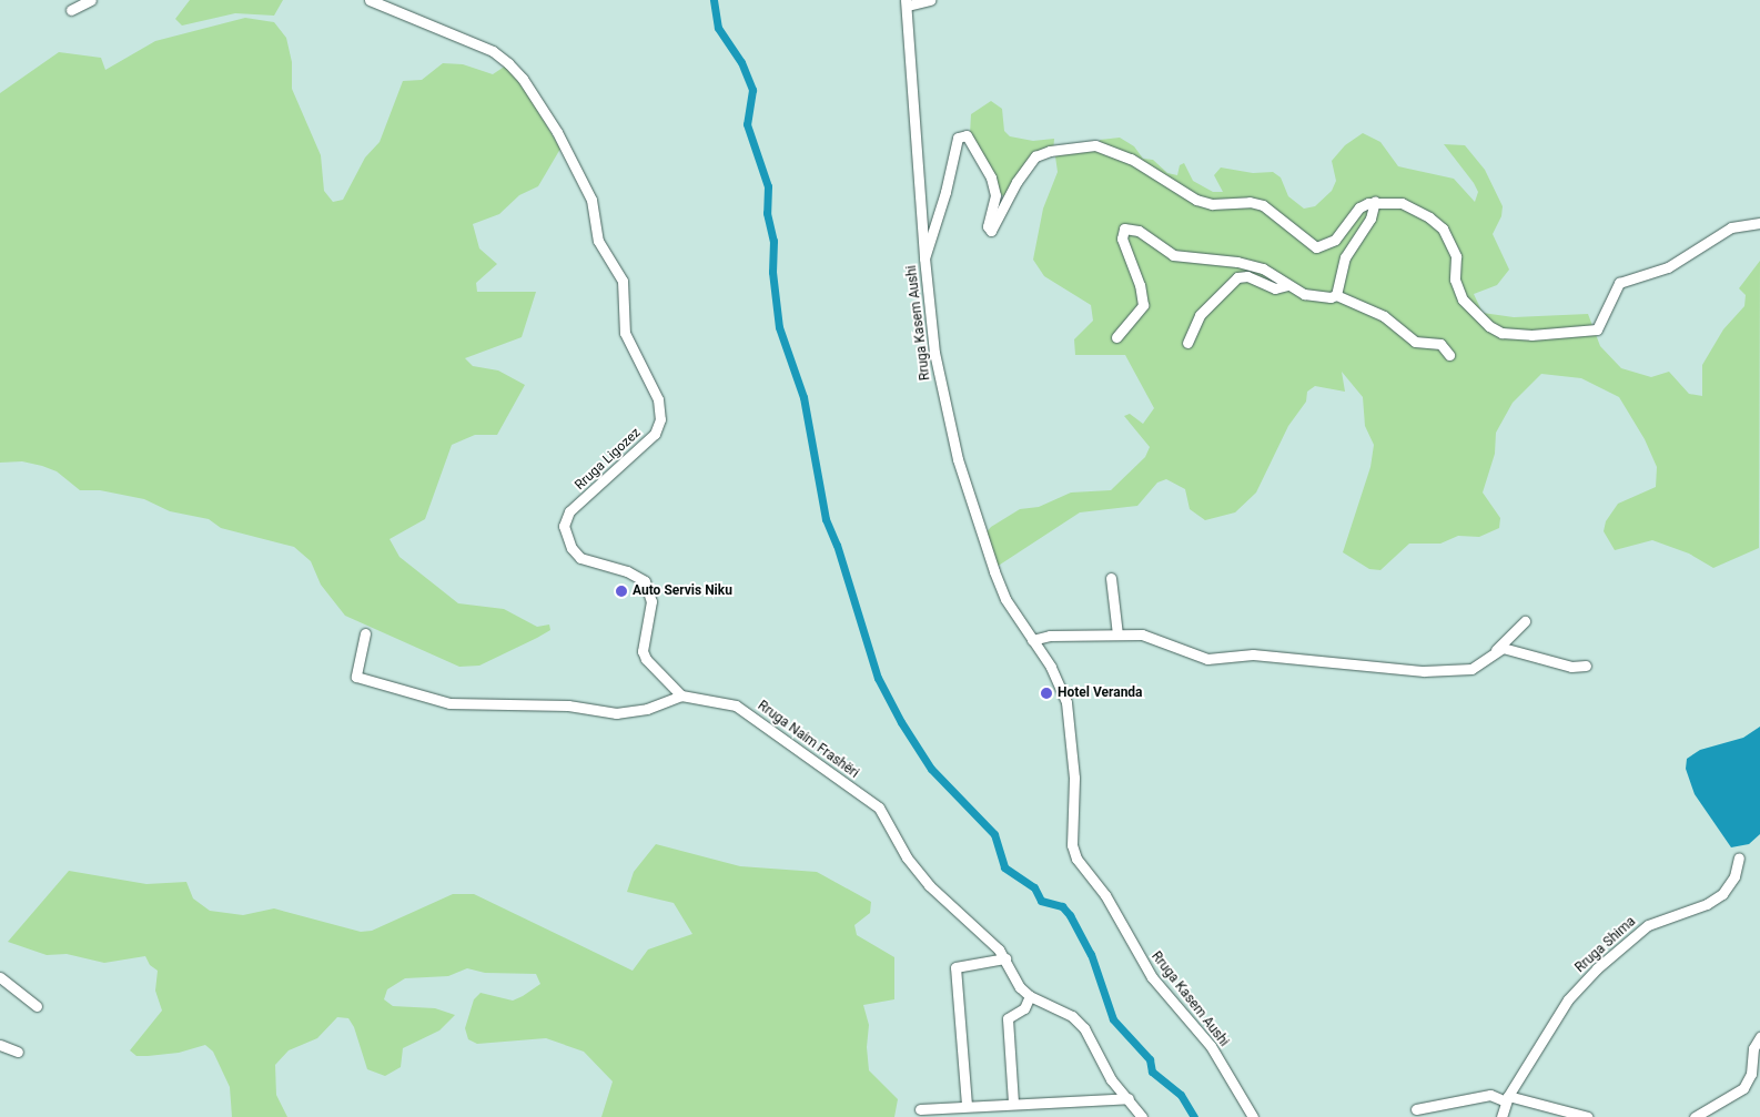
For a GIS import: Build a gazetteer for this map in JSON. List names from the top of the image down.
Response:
{
  "streets": {
    "street": [
      "Rruga Kasem Aushi",
      "Rruga Ligozez",
      "Rruga Naim Frashëri",
      "Rruga Shima"
    ]
  },
  "crossings": [
    ["Rruga Ligozez", "Rruga Naim Frashëri"]
  ],
  "places": ["Auto Servis Niku", "Hotel Veranda"]
}
